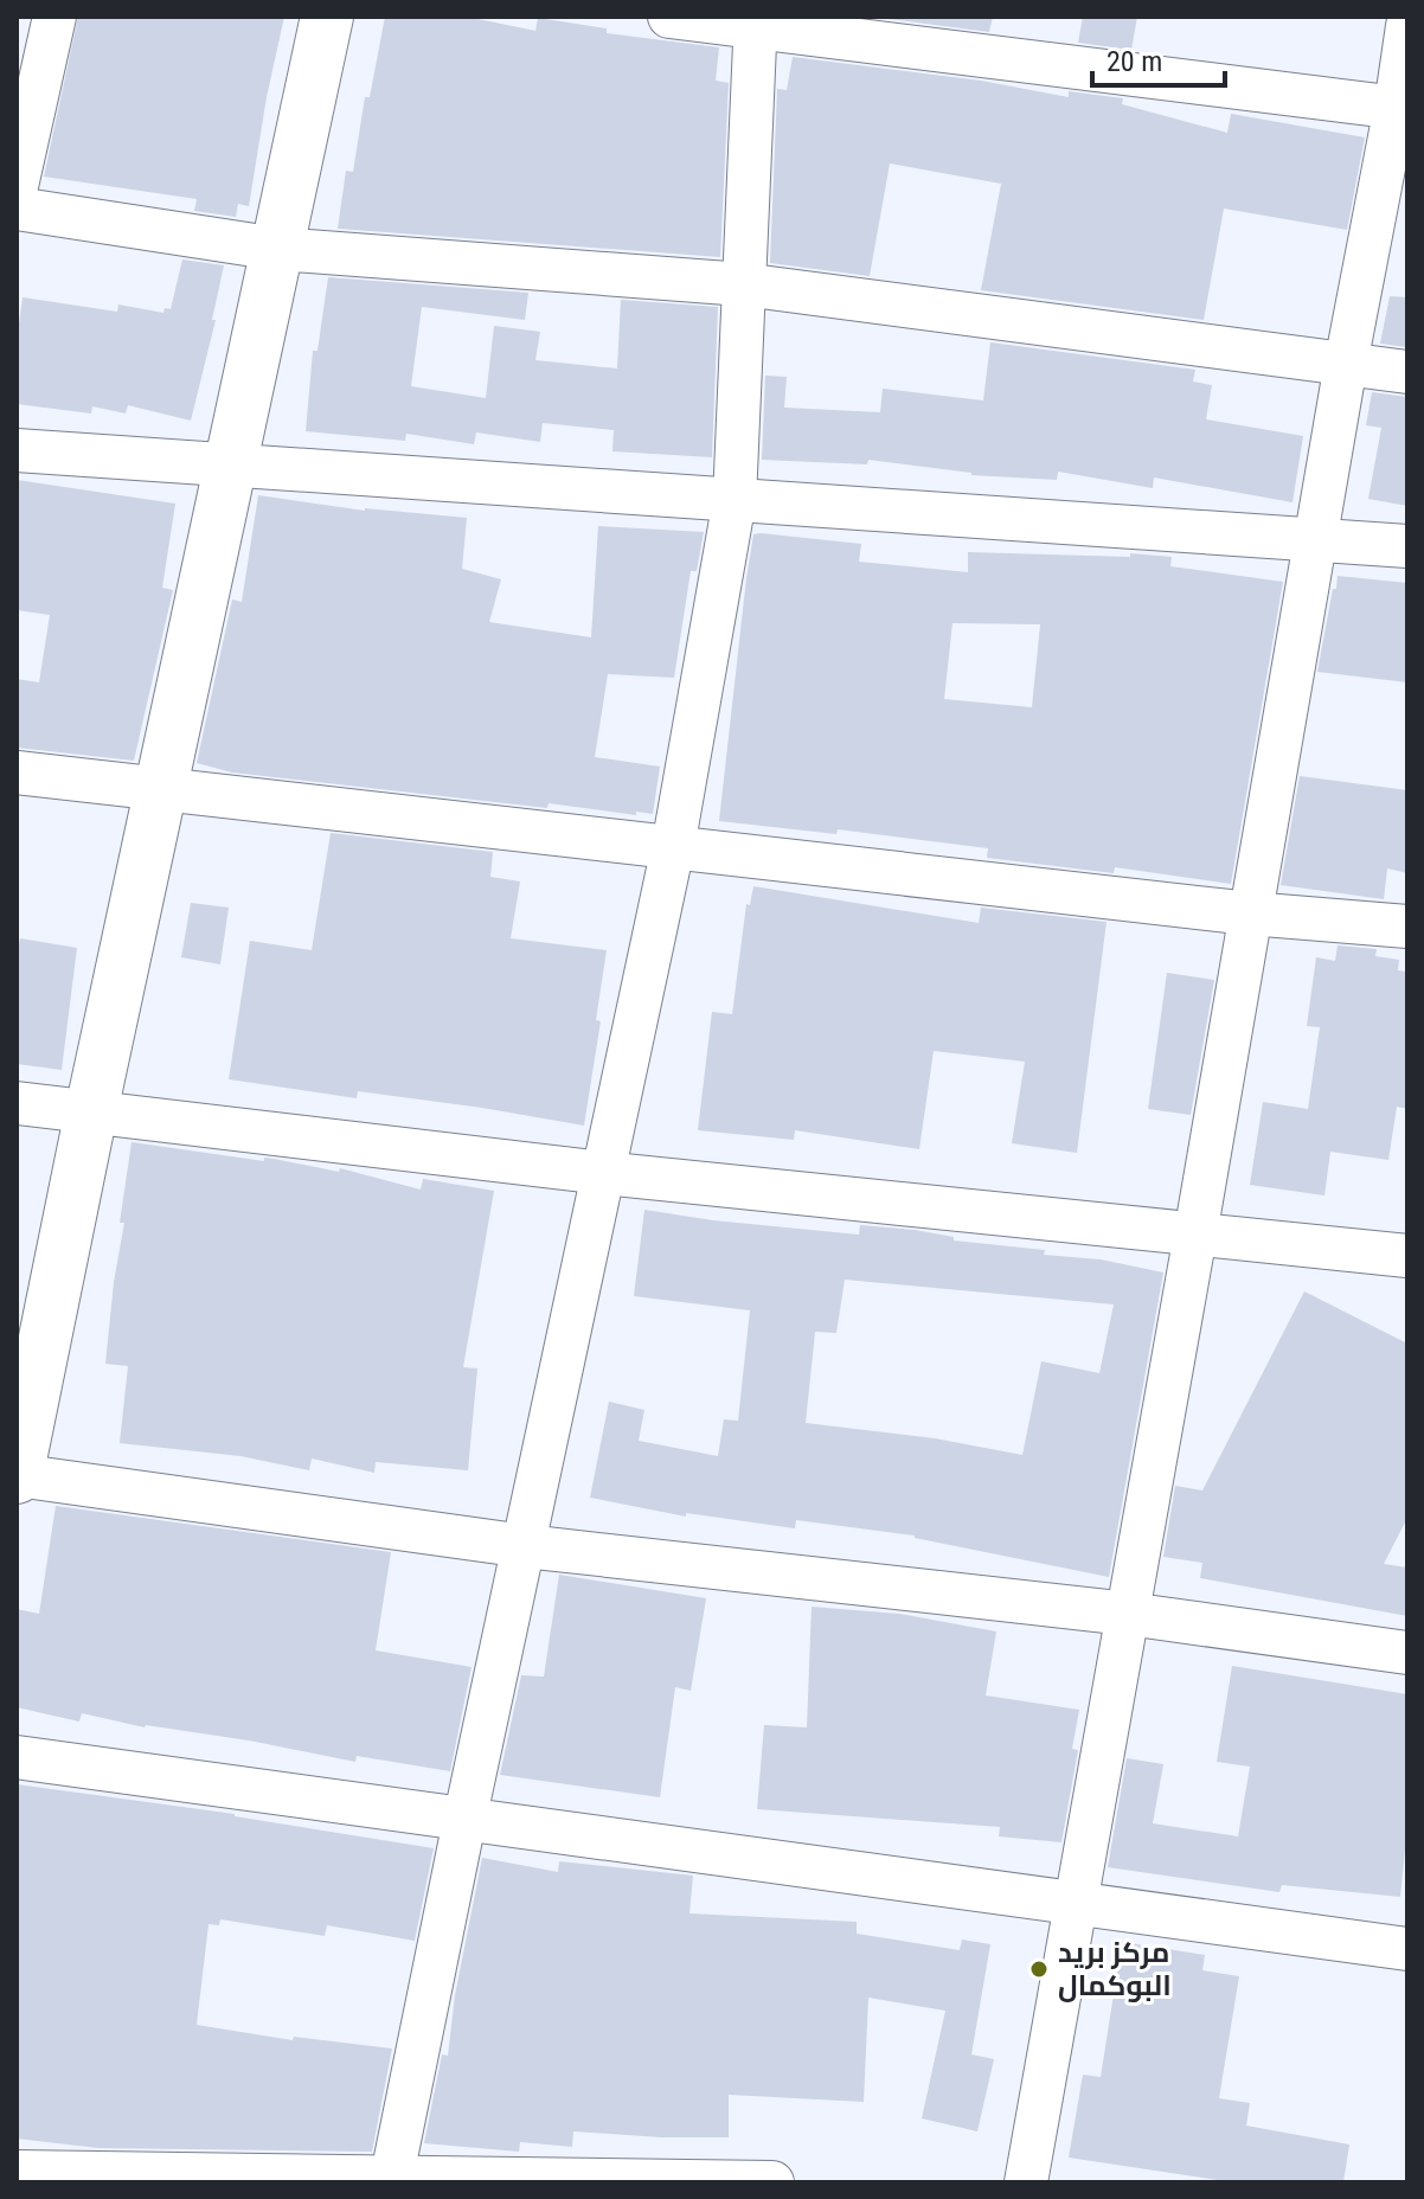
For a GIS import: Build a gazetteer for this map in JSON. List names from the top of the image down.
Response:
{
  "places": ["مركز بريد البوكمال"],
  "scale_bar": "20 m"
}
